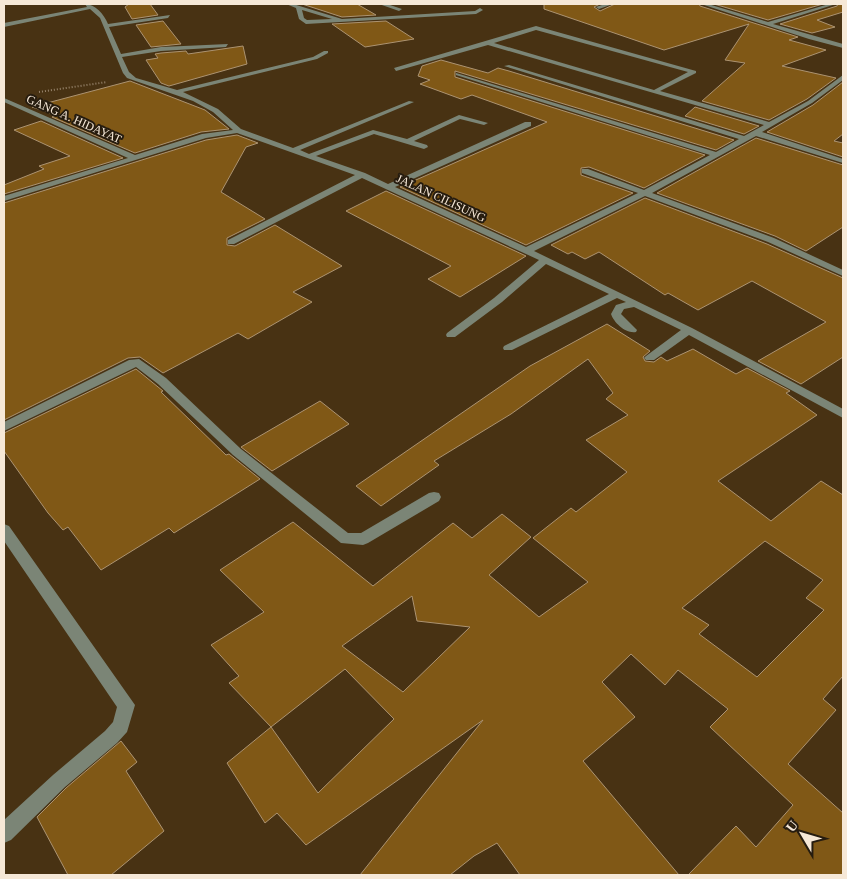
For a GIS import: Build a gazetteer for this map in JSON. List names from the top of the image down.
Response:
{
  "streets": {
    "street": ["GANG A. HIDAYAT", "JALAN CILISUNG"]
  },
  "crossings": [
    ["GANG A. HIDAYAT", "JALAN CILISUNG"]
  ],
  "north": "top left"
}
